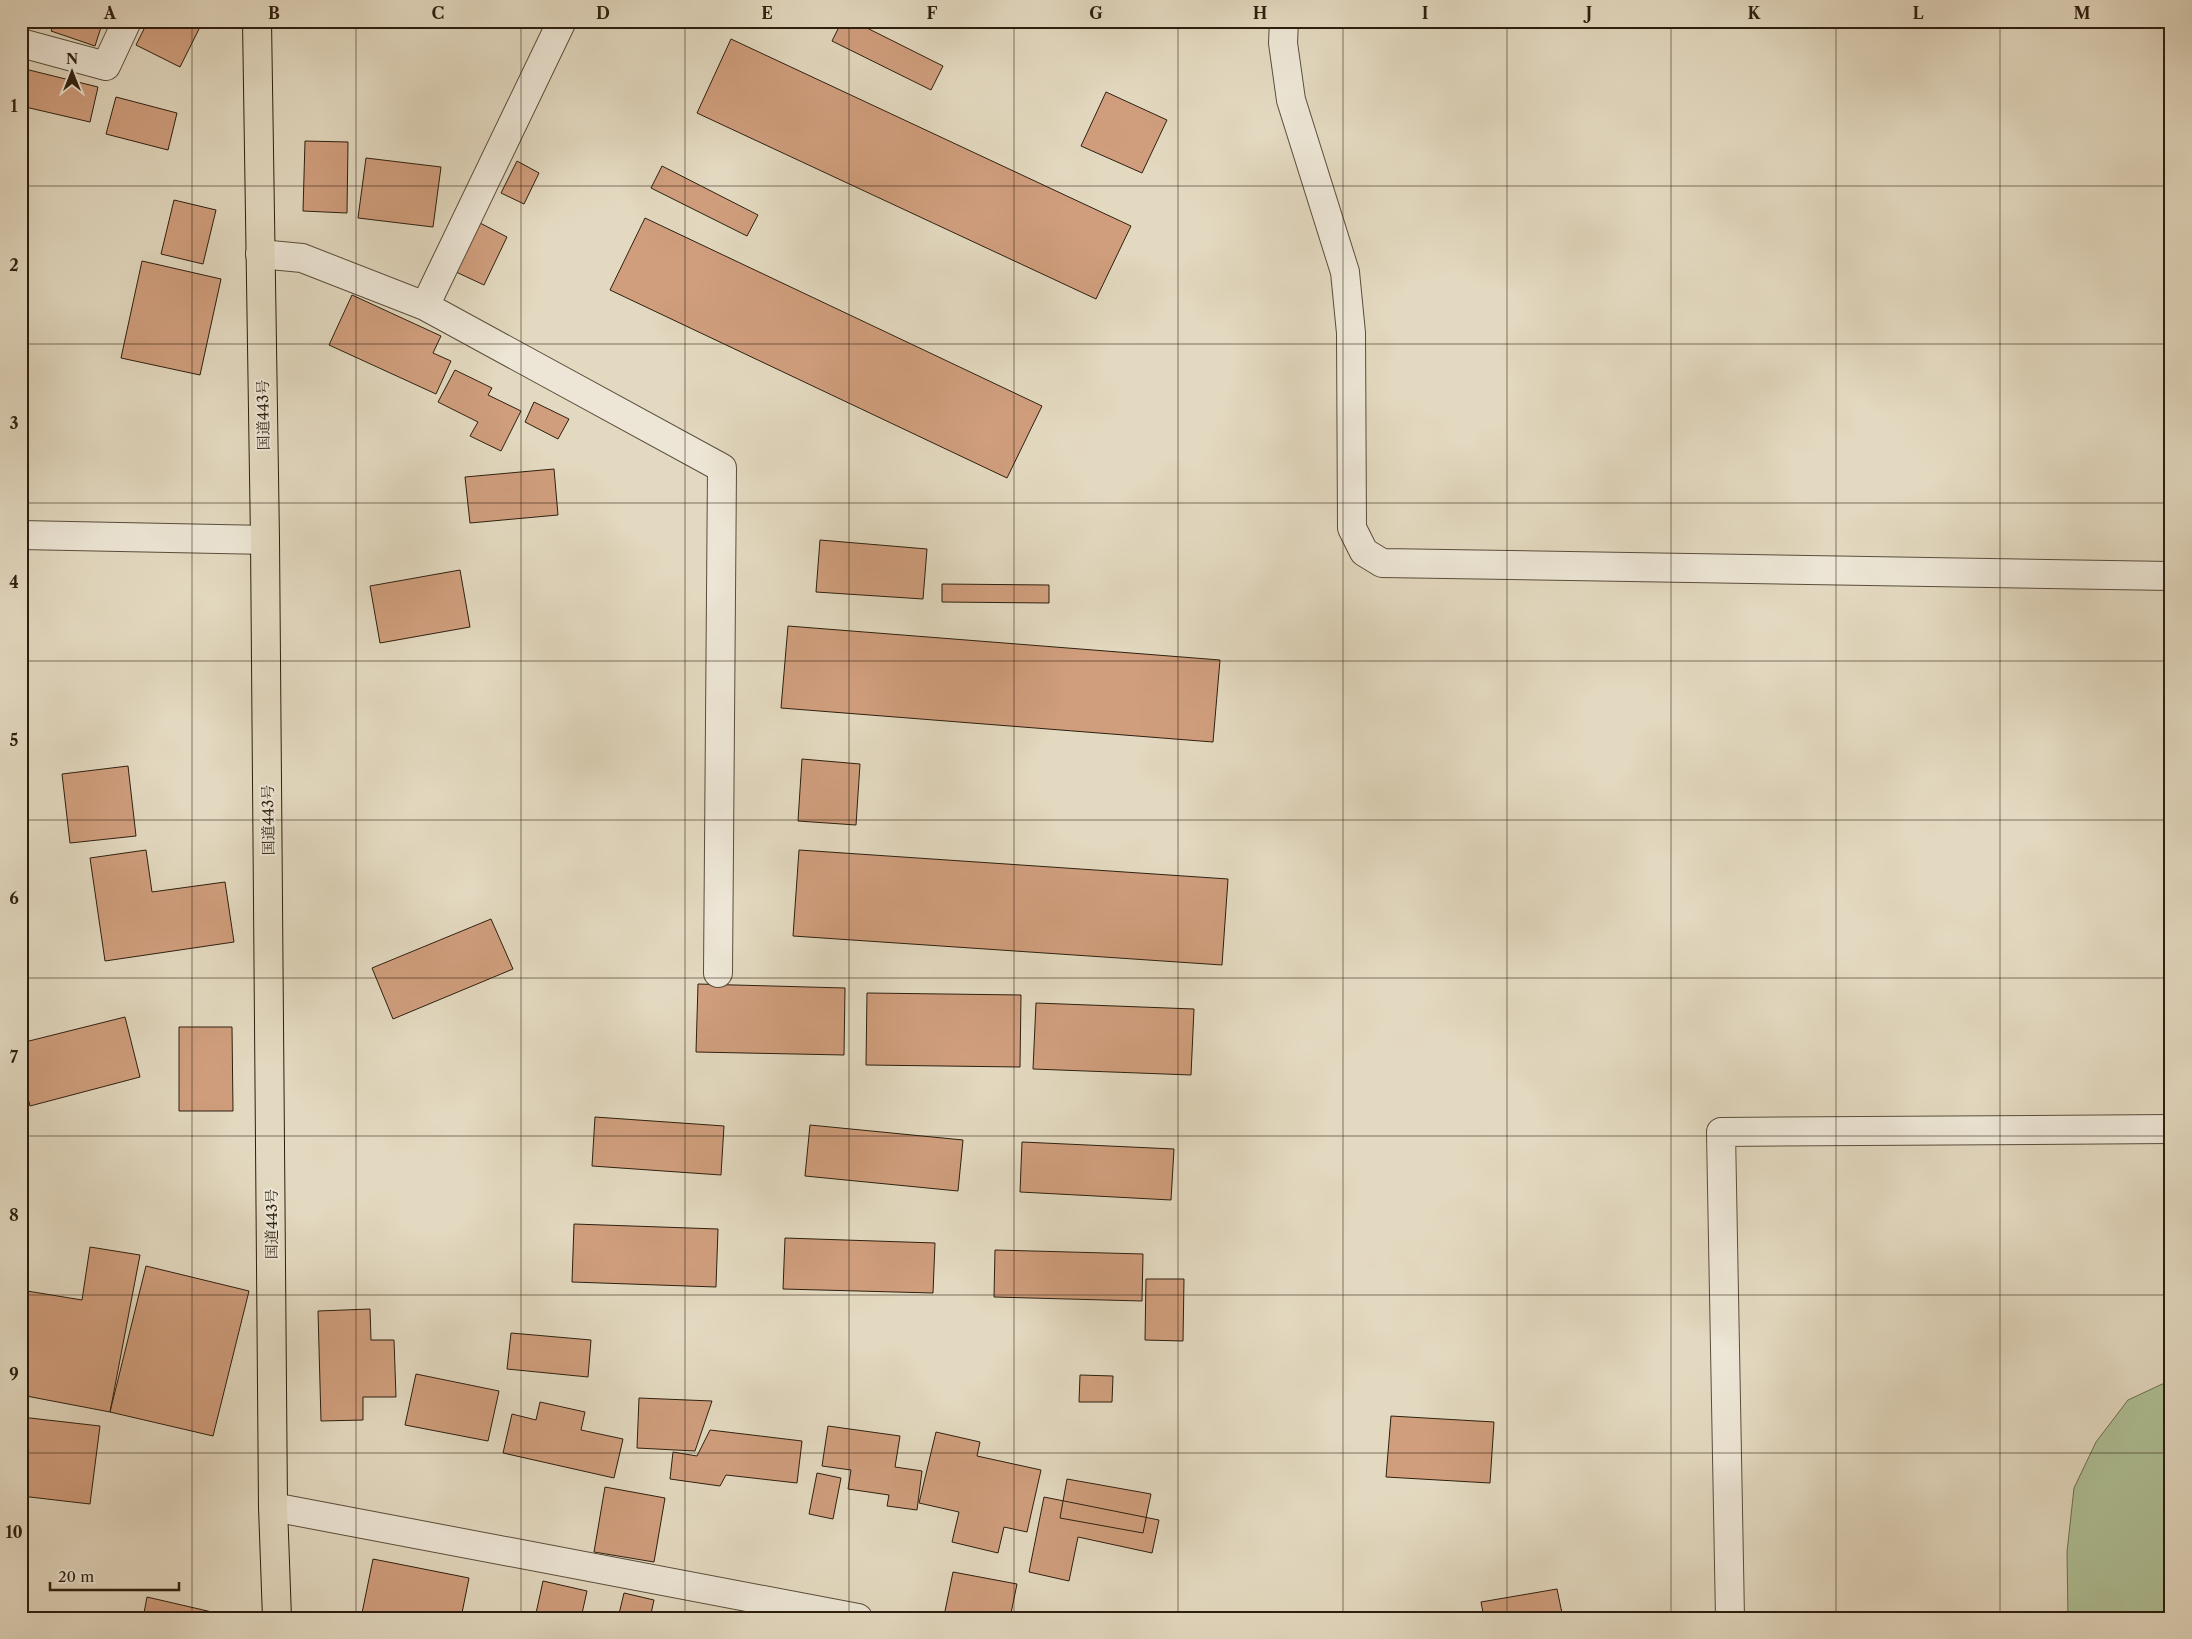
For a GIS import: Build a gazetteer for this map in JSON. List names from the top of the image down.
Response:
{
  "streets": {
    "highway": ["国道443号"]
  },
  "scale_bar": "20 m",
  "north": "top",
  "grid": {
    "columns": [
      "A",
      "B",
      "C",
      "D",
      "E",
      "F",
      "G",
      "H",
      "I",
      "J",
      "K",
      "L",
      "M"
    ],
    "rows": [
      "1",
      "2",
      "3",
      "4",
      "5",
      "6",
      "7",
      "8",
      "9",
      "10"
    ]
  }
}
